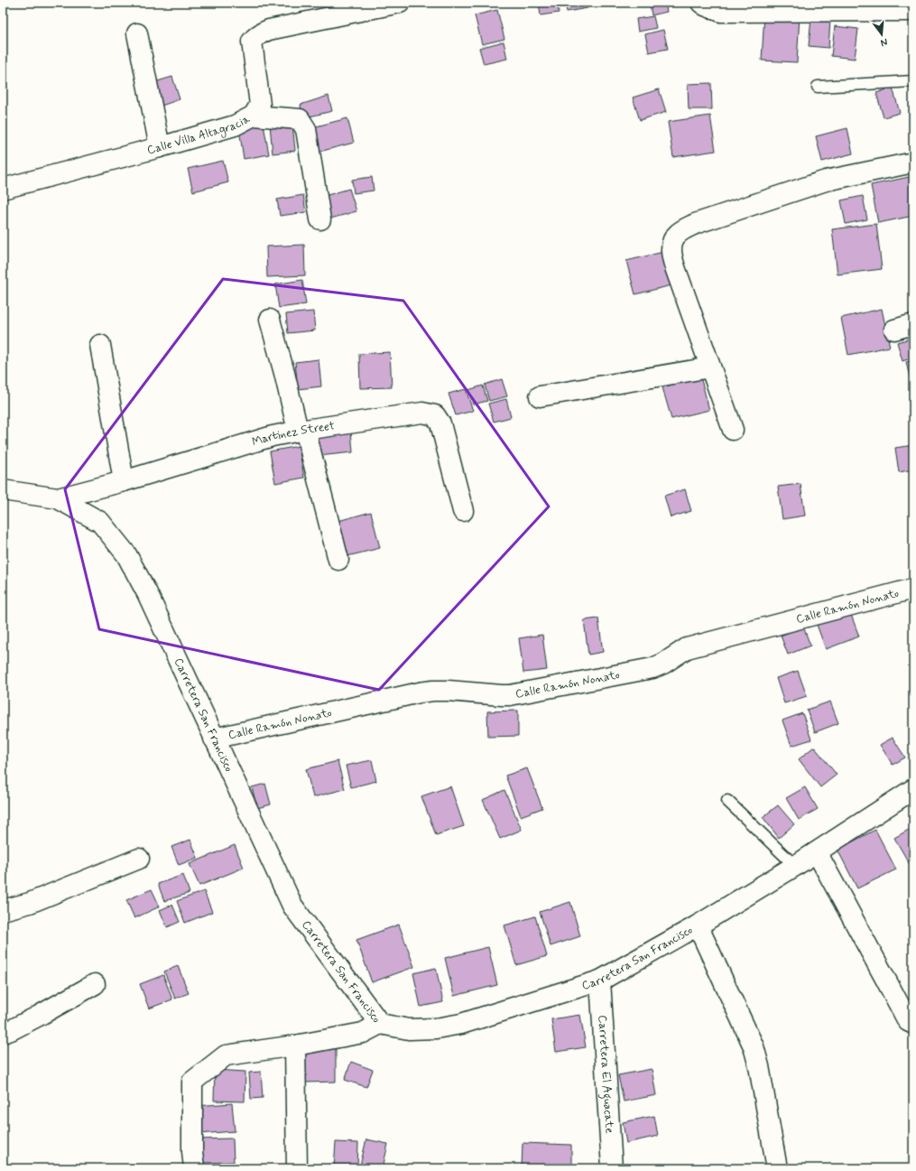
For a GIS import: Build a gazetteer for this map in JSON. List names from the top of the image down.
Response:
{
  "streets": {
    "street": [
      "Calle Villa Altagracia",
      "Martinez Street",
      "Calle Ramón Nonato",
      "Carretera San Francisco",
      "Carretera El Aguacate"
    ]
  },
  "crossings": [
    ["Martinez Street", "Carretera San Francisco"],
    ["Calle Ramón Nonato", "Carretera San Francisco"],
    ["Carretera San Francisco", "Carretera El Aguacate"]
  ],
  "north": "bottom"
}
